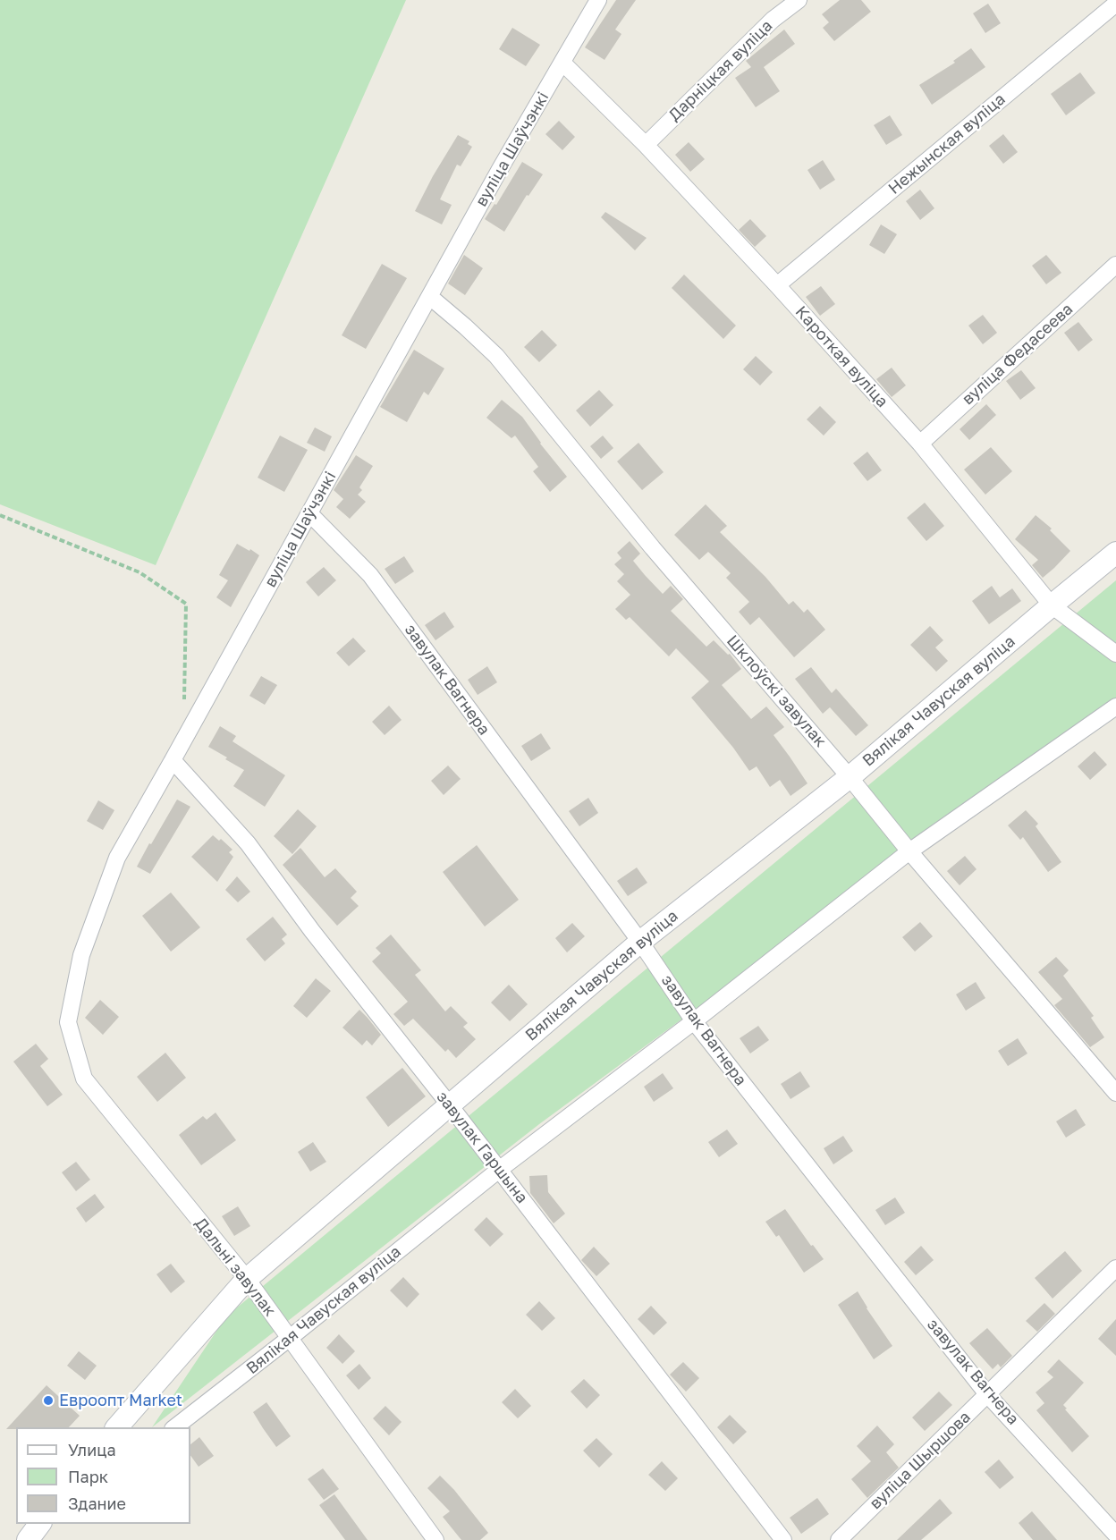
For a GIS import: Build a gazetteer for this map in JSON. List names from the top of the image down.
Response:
{
  "streets": {
    "main road": ["Вялікая Чавуская вуліца"],
    "street": [
      "Дарніцкая вуліца",
      "Нежынская вуліца",
      "вуліца Шаўчэнкі",
      "вуліца Федасеева",
      "Кароткая вуліца",
      "завулак Вагнера",
      "Шклоўскі завулак",
      "завулак Гаршына",
      "Дальні завулак",
      "вуліца Шыршова"
    ]
  },
  "crossings": [
    ["Дарніцкая вуліца", "Кароткая вуліца"],
    ["Нежынская вуліца", "Кароткая вуліца"],
    ["вуліца Шаўчэнкі", "Кароткая вуліца"],
    ["вуліца Шаўчэнкі", "завулак Вагнера"],
    ["вуліца Шаўчэнкі", "Шклоўскі завулак"],
    ["вуліца Шаўчэнкі", "завулак Гаршына"],
    ["вуліца Шаўчэнкі", "Дальні завулак"],
    ["вуліца Федасеева", "Кароткая вуліца"],
    ["Кароткая вуліца", "Вялікая Чавуская вуліца"],
    ["завулак Вагнера", "Вялікая Чавуская вуліца"],
    ["завулак Вагнера", "вуліца Шыршова"],
    ["Шклоўскі завулак", "Вялікая Чавуская вуліца"],
    ["Вялікая Чавуская вуліца", "завулак Гаршына"],
    ["Вялікая Чавуская вуліца", "Дальні завулак"]
  ],
  "places": ["Евроопт Market"],
  "legend": ["Улица", "Парк", "Здание"]
}
